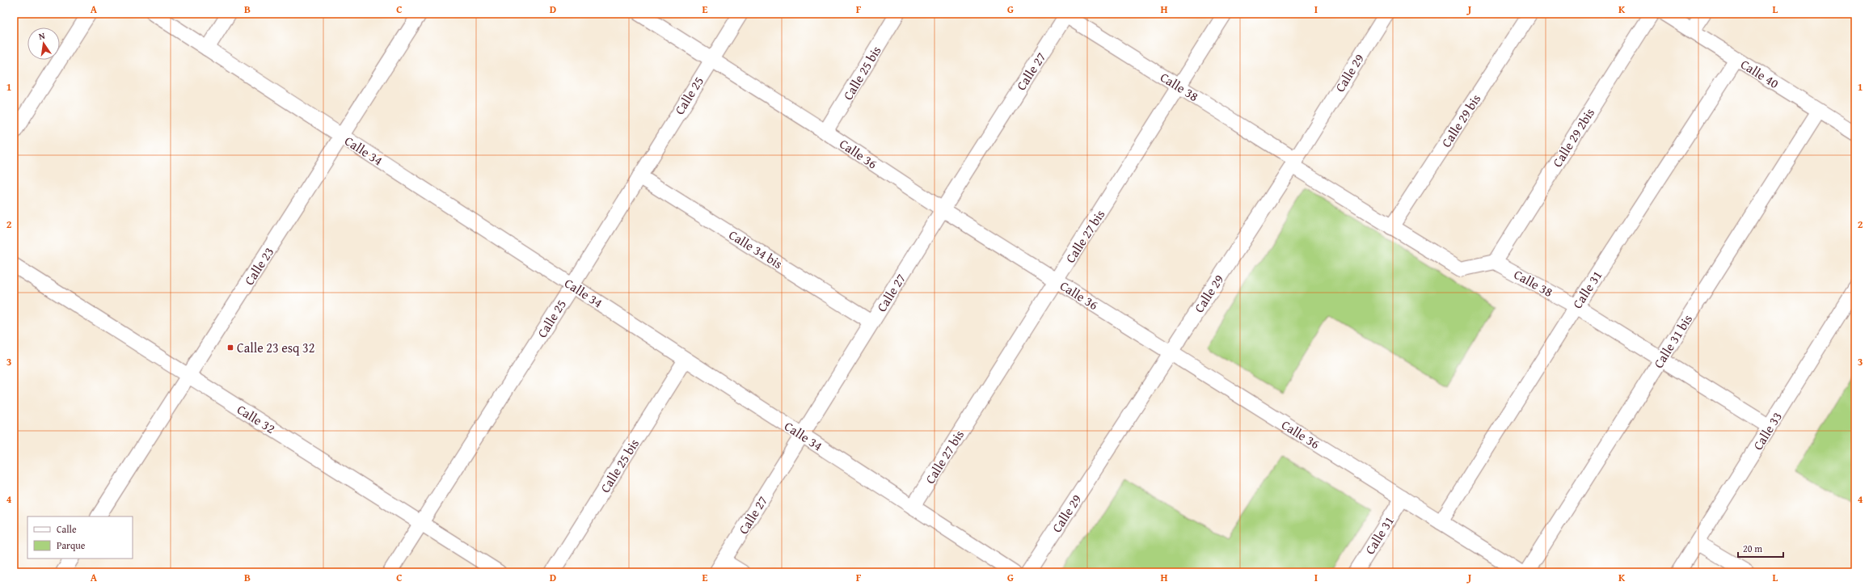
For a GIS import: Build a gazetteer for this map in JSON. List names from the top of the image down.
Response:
{
  "streets": {
    "street": [
      "Calle 27",
      "Calle 25 bis",
      "Calle 29",
      "Calle 40",
      "Calle 38",
      "Calle 25",
      "Calle 29 bis",
      "Calle 29 2bis",
      "Calle 34",
      "Calle 36",
      "Calle 27 bis",
      "Calle 34 bis",
      "Calle 23",
      "Calle 31",
      "Calle 31 bis",
      "Calle 32",
      "Calle 33"
    ]
  },
  "crossings": [
    ["Calle 27", "Calle 38"],
    ["Calle 27", "Calle 34"],
    ["Calle 27", "Calle 36"],
    ["Calle 27", "Calle 34 bis"],
    ["Calle 25 bis", "Calle 34"],
    ["Calle 25 bis", "Calle 36"],
    ["Calle 29", "Calle 38"],
    ["Calle 29", "Calle 36"],
    ["Calle 40", "Calle 31"],
    ["Calle 40", "Calle 31 bis"],
    ["Calle 38", "Calle 29 bis"],
    ["Calle 38", "Calle 29 2bis"],
    ["Calle 38", "Calle 27 bis"],
    ["Calle 38", "Calle 31"],
    ["Calle 38", "Calle 31 bis"],
    ["Calle 38", "Calle 33"],
    ["Calle 25", "Calle 34"],
    ["Calle 25", "Calle 36"],
    ["Calle 25", "Calle 34 bis"],
    ["Calle 25", "Calle 32"],
    ["Calle 34", "Calle 27 bis"],
    ["Calle 34", "Calle 23"],
    ["Calle 36", "Calle 27 bis"],
    ["Calle 36", "Calle 31"],
    ["Calle 23", "Calle 32"]
  ],
  "places": {
    "transit": ["Calle 23 esq 32"]
  },
  "legend": ["Calle", "Parque"],
  "scale_bar": "20 m",
  "north": "top",
  "grid": {
    "columns": [
      "A",
      "B",
      "C",
      "D",
      "E",
      "F",
      "G",
      "H",
      "I",
      "J",
      "K",
      "L"
    ],
    "rows": [
      "1",
      "2",
      "3",
      "4"
    ]
  }
}
